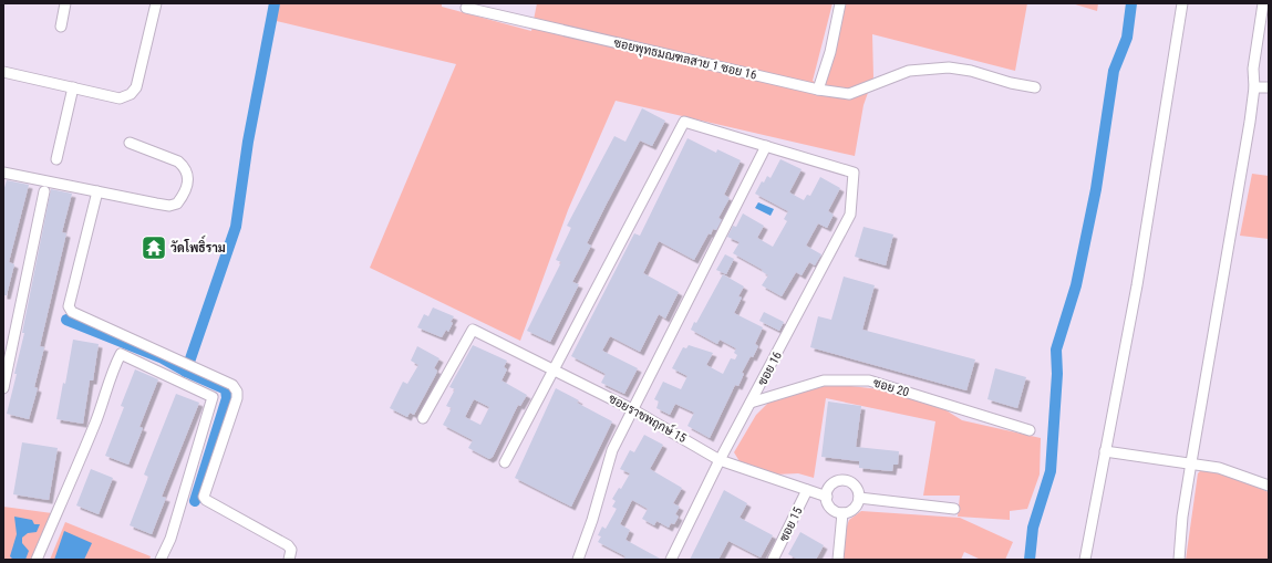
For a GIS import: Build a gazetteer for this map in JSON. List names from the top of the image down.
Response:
{
  "streets": {
    "street": [
      "ซอยพุทธมณฑลสาย 1 ซอย 16",
      "ซอย 16",
      "ซอย 20",
      "ซอยราชพฤกษ์ 15",
      "ซอย 15"
    ]
  },
  "crossings": [
    ["ซอย 16", "ซอย 20"],
    ["ซอย 16", "ซอยราชพฤกษ์ 15"],
    ["ซอยราชพฤกษ์ 15", "ซอย 15"]
  ],
  "places": {
    "temple": ["วัดโพธิ์ราม"]
  }
}
